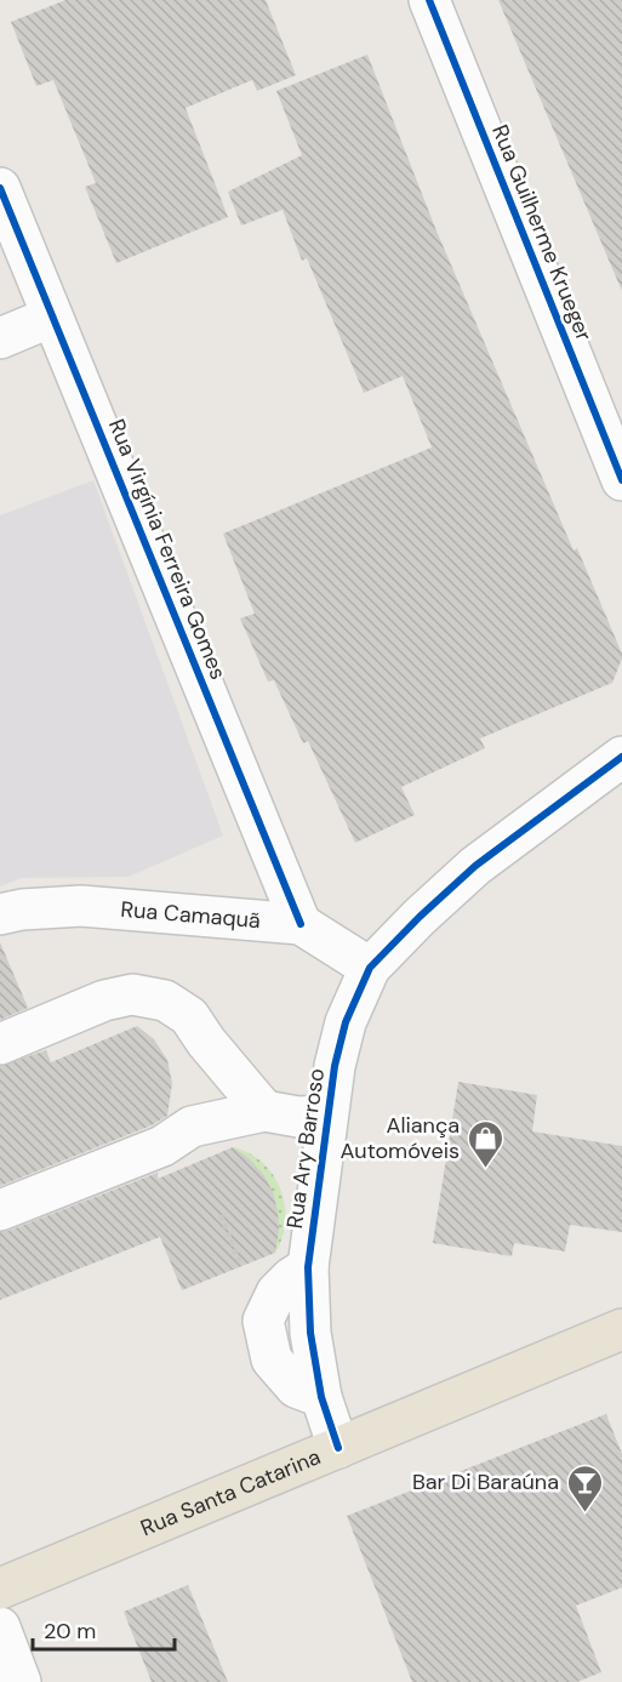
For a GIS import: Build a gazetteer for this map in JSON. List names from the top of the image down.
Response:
{
  "streets": {
    "main road": ["Rua Santa Catarina"],
    "street": [
      "Rua Guilherme Krueger",
      "Rua Virgínia Ferreira Gomes",
      "Rua Camaquã",
      "Rua Ary Barroso"
    ]
  },
  "crossings": [
    ["Rua Virgínia Ferreira Gomes", "Rua Camaquã"],
    ["Rua Camaquã", "Rua Ary Barroso"],
    ["Rua Ary Barroso", "Rua Santa Catarina"]
  ],
  "places": {
    "shop": ["Aliança Automóveis"],
    "bar": ["Bar Di Baraúna"]
  },
  "scale_bar": "20 m"
}
